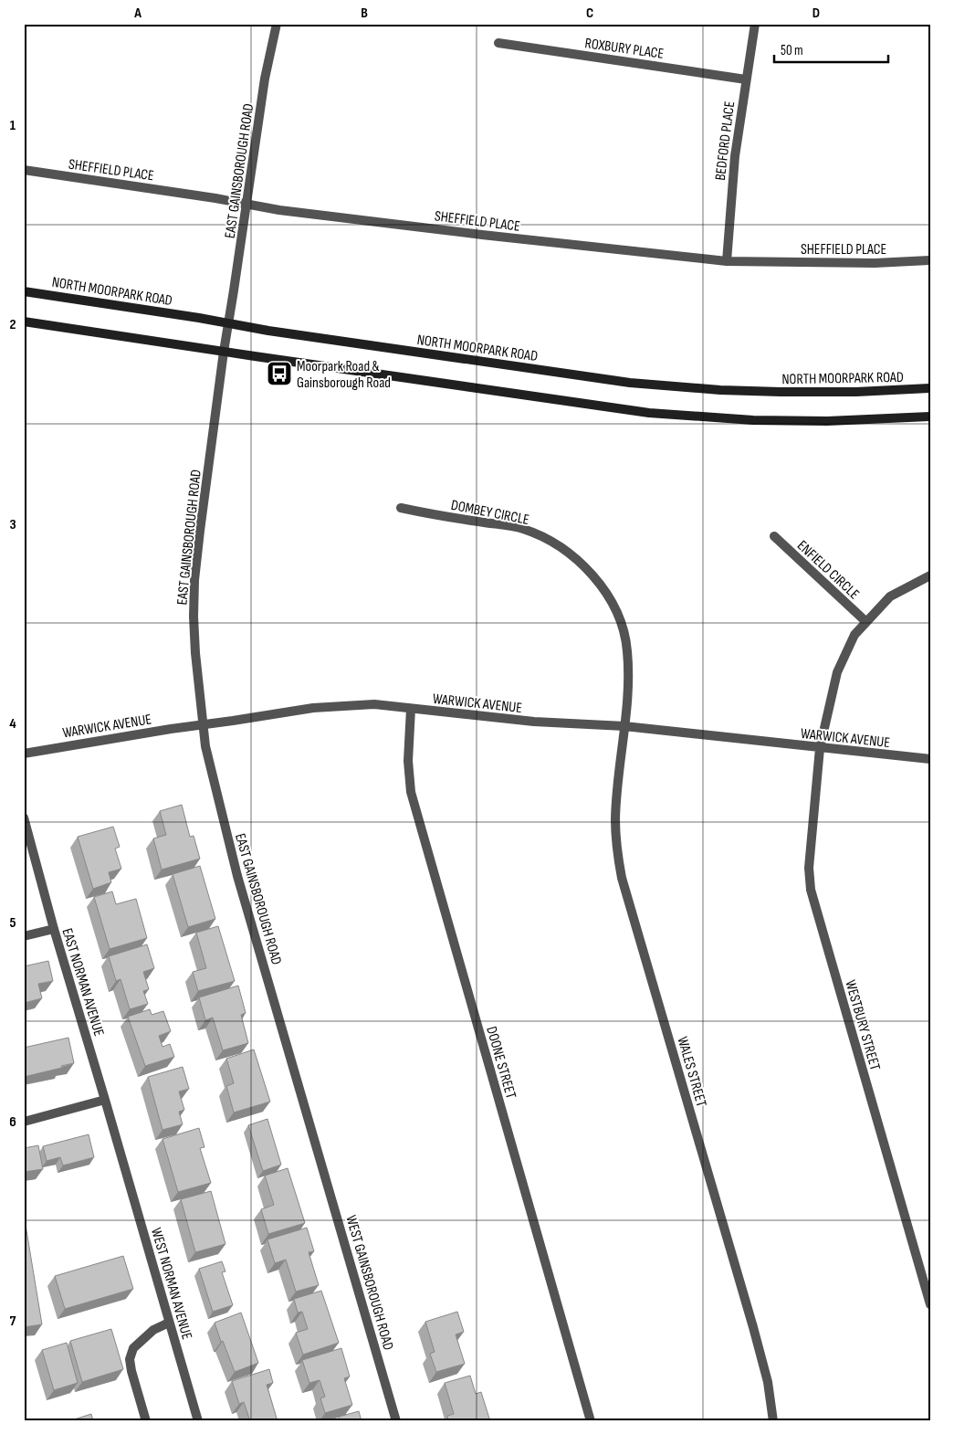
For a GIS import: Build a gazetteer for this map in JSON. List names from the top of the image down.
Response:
{
  "streets": {
    "main road": ["NORTH MOORPARK ROAD"],
    "street": [
      "ROXBURY PLACE",
      "BEDFORD PLACE",
      "SHEFFIELD PLACE",
      "EAST GAINSBOROUGH ROAD",
      "DOMBEY CIRCLE",
      "ENFIELD CIRCLE",
      "WARWICK AVENUE",
      "EAST NORMAN AVENUE",
      "WESTBURY STREET",
      "DOONE STREET",
      "WALES STREET",
      "WEST GAINSBOROUGH ROAD",
      "WEST NORMAN AVENUE"
    ]
  },
  "crossings": [
    ["ROXBURY PLACE", "BEDFORD PLACE"],
    ["BEDFORD PLACE", "SHEFFIELD PLACE"],
    ["SHEFFIELD PLACE", "EAST GAINSBOROUGH ROAD"],
    ["EAST GAINSBOROUGH ROAD", "NORTH MOORPARK ROAD"],
    ["EAST GAINSBOROUGH ROAD", "WARWICK AVENUE"],
    ["EAST GAINSBOROUGH ROAD", "WEST GAINSBOROUGH ROAD"],
    ["DOMBEY CIRCLE", "WARWICK AVENUE"],
    ["DOMBEY CIRCLE", "WALES STREET"],
    ["ENFIELD CIRCLE", "WESTBURY STREET"],
    ["WARWICK AVENUE", "WESTBURY STREET"],
    ["WARWICK AVENUE", "DOONE STREET"],
    ["WARWICK AVENUE", "WALES STREET"],
    ["EAST NORMAN AVENUE", "WEST NORMAN AVENUE"]
  ],
  "places": {
    "bus stop": ["Moorpark Road & Gainsborough Road"]
  },
  "scale_bar": "50 m",
  "grid": {
    "columns": [
      "A",
      "B",
      "C",
      "D"
    ],
    "rows": [
      "1",
      "2",
      "3",
      "4",
      "5",
      "6",
      "7"
    ]
  }
}
